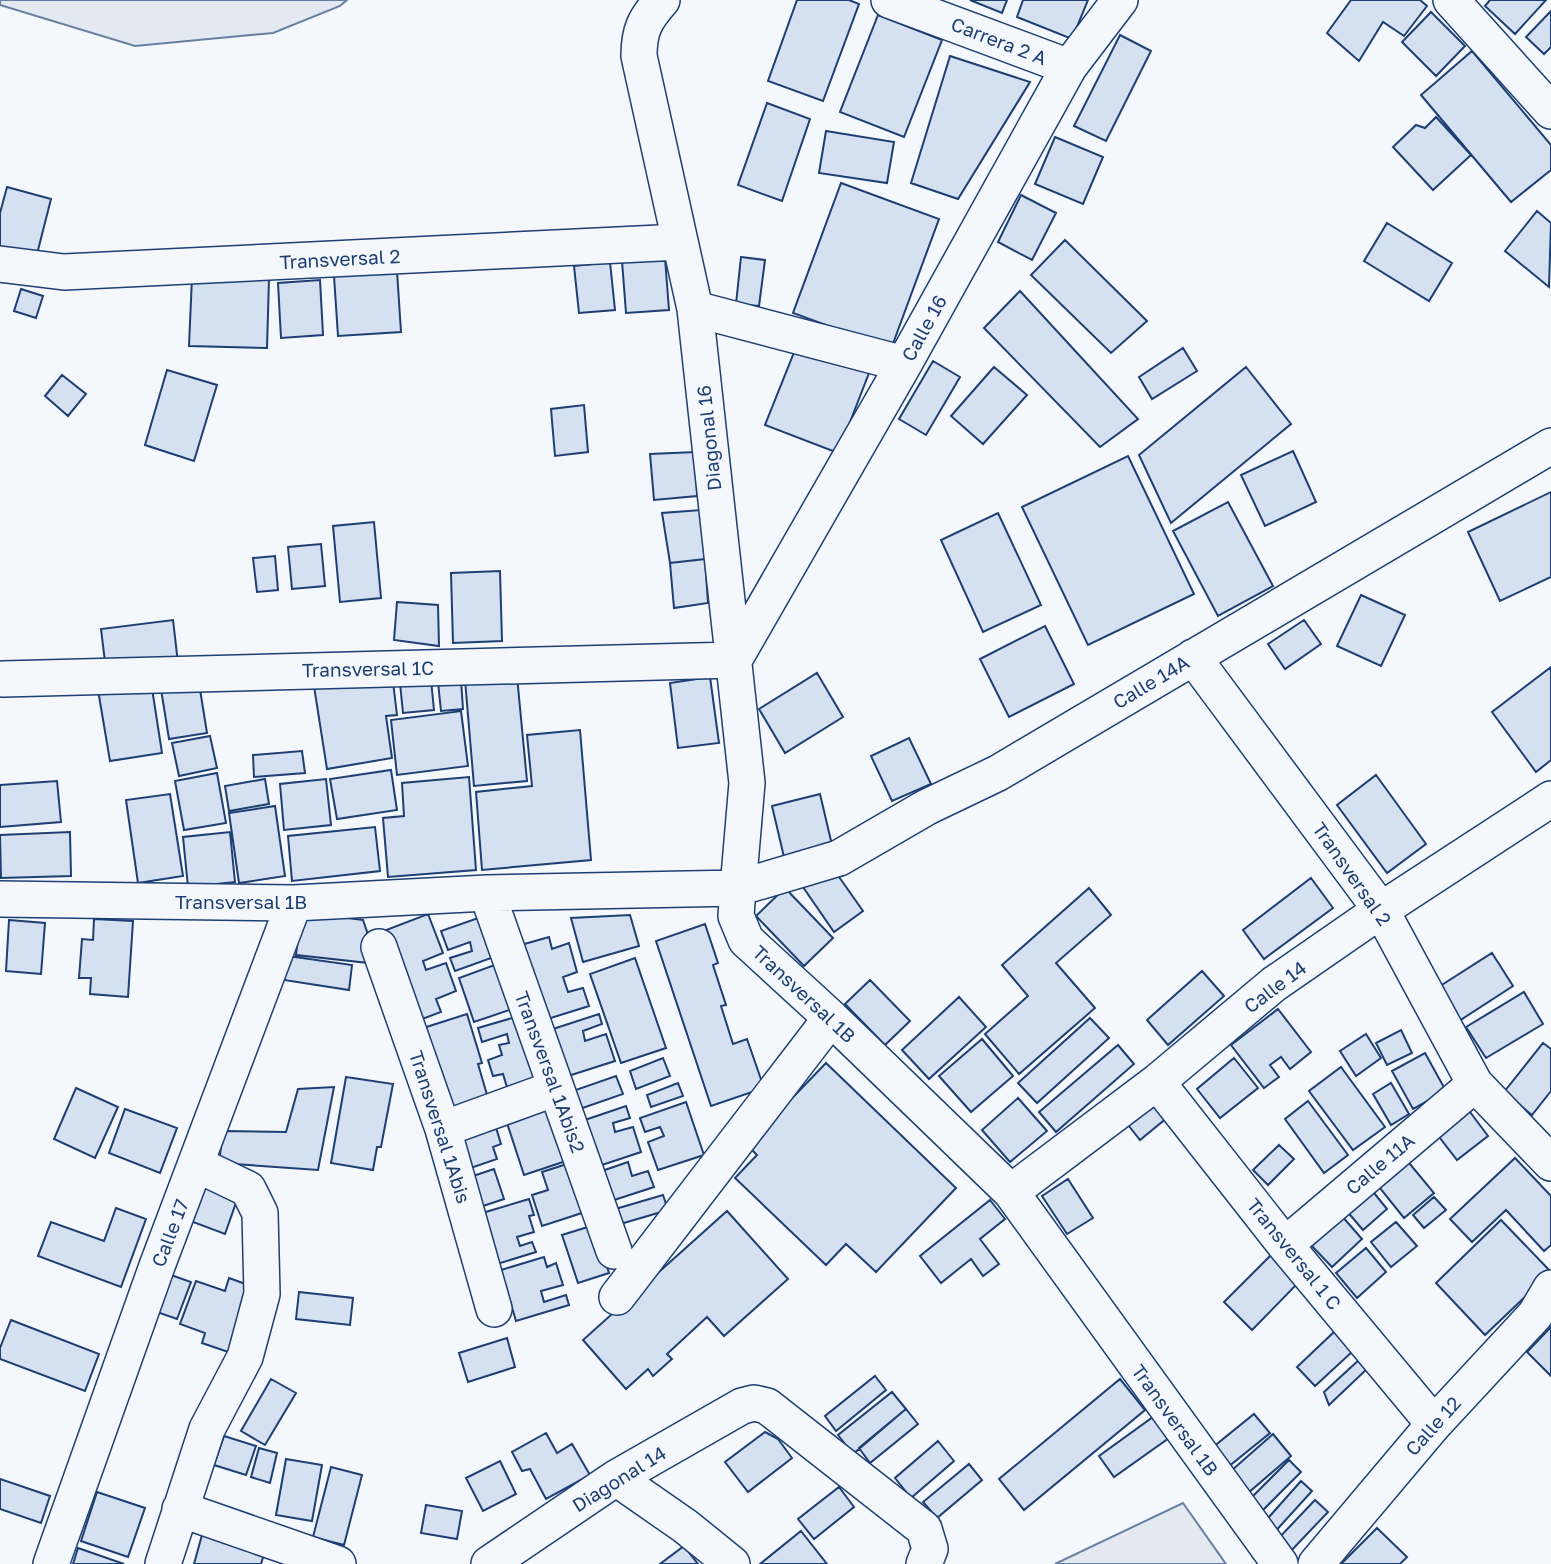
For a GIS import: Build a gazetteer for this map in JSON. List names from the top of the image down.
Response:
{
  "streets": {
    "street": [
      "Carrera 2 A",
      "Transversal 2",
      "Calle 16",
      "Diagonal 16",
      "Transversal 1C",
      "Calle 14A",
      "Transversal 1B",
      "Calle 14",
      "Transversal 1Abis2",
      "Transversal 1Abis",
      "Calle 11A",
      "Calle 17",
      "Transversal 1 C",
      "Calle 12",
      "Diagonal 14"
    ]
  },
  "crossings": [
    ["Carrera 2 A", "Calle 16"],
    ["Transversal 2", "Diagonal 16"],
    ["Transversal 2", "Calle 14A"],
    ["Transversal 2", "Calle 14"],
    ["Transversal 2", "Calle 11A"],
    ["Calle 16", "Diagonal 16"],
    ["Calle 16", "Transversal 1C"],
    ["Diagonal 16", "Transversal 1C"],
    ["Diagonal 16", "Calle 14A"],
    ["Diagonal 16", "Transversal 1B"],
    ["Calle 14A", "Transversal 1B"],
    ["Transversal 1B", "Calle 14"],
    ["Transversal 1B", "Transversal 1Abis2"],
    ["Transversal 1B", "Calle 17"],
    ["Calle 14", "Transversal 1 C"],
    ["Calle 11A", "Transversal 1 C"],
    ["Transversal 1 C", "Calle 12"]
  ]
}
